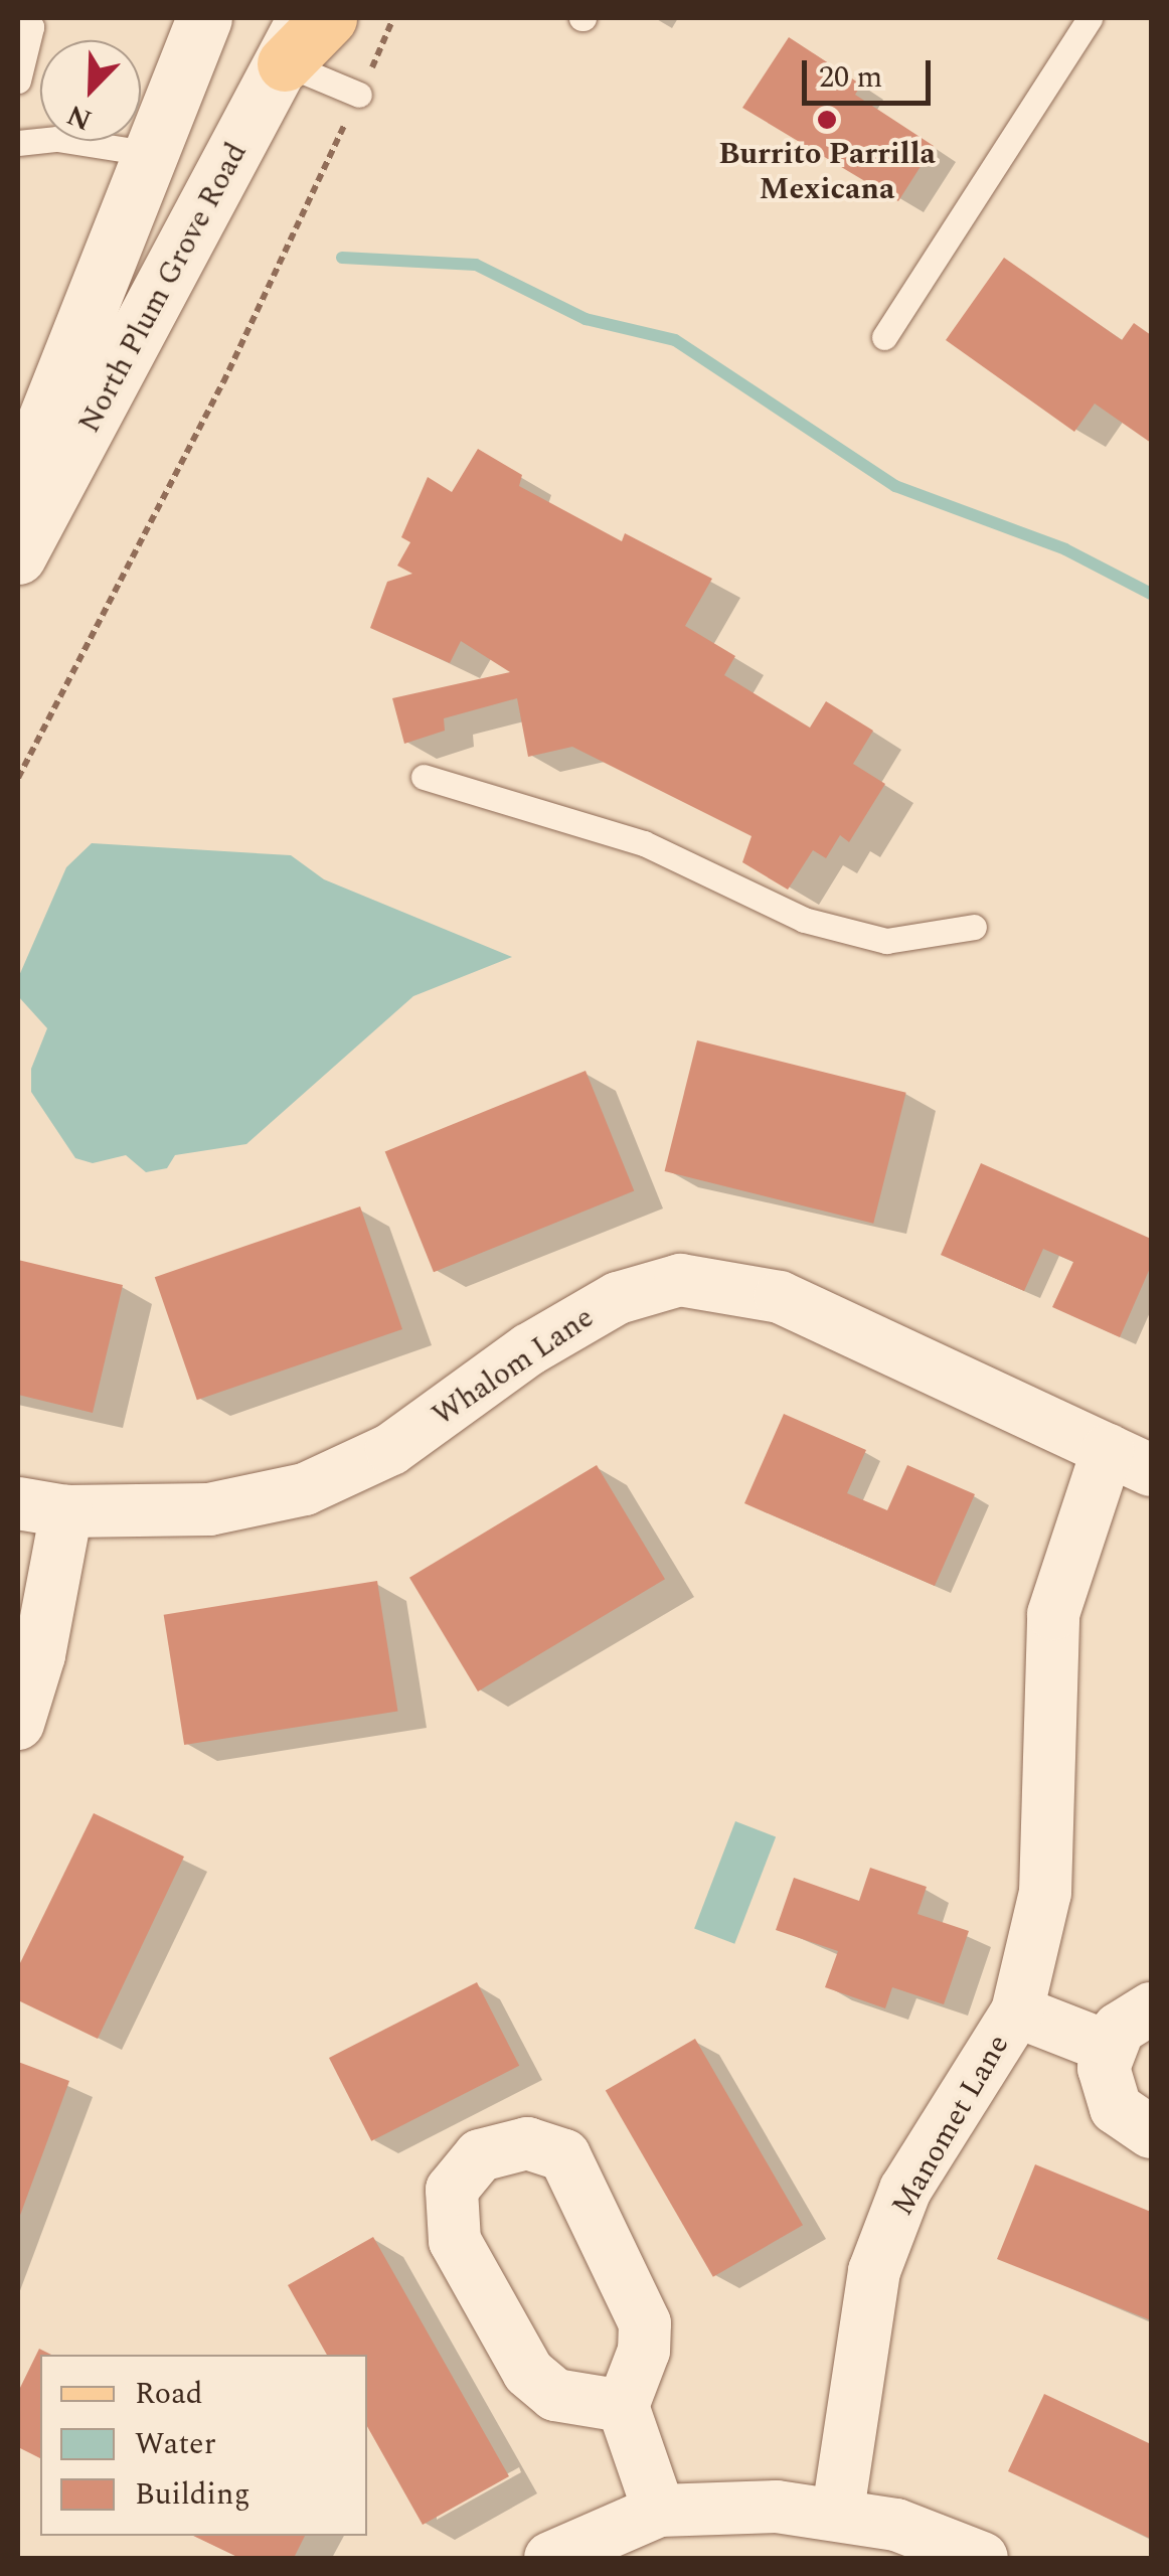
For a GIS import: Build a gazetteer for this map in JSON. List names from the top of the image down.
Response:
{
  "streets": {
    "street": ["North Plum Grove Road", "Whalom Lane", "Manomet Lane"]
  },
  "crossings": [
    ["Whalom Lane", "Manomet Lane"]
  ],
  "places": ["Burrito Parrilla Mexicana"],
  "legend": ["Road", "Water", "Building"],
  "scale_bar": "20 m",
  "north": "bottom left"
}
